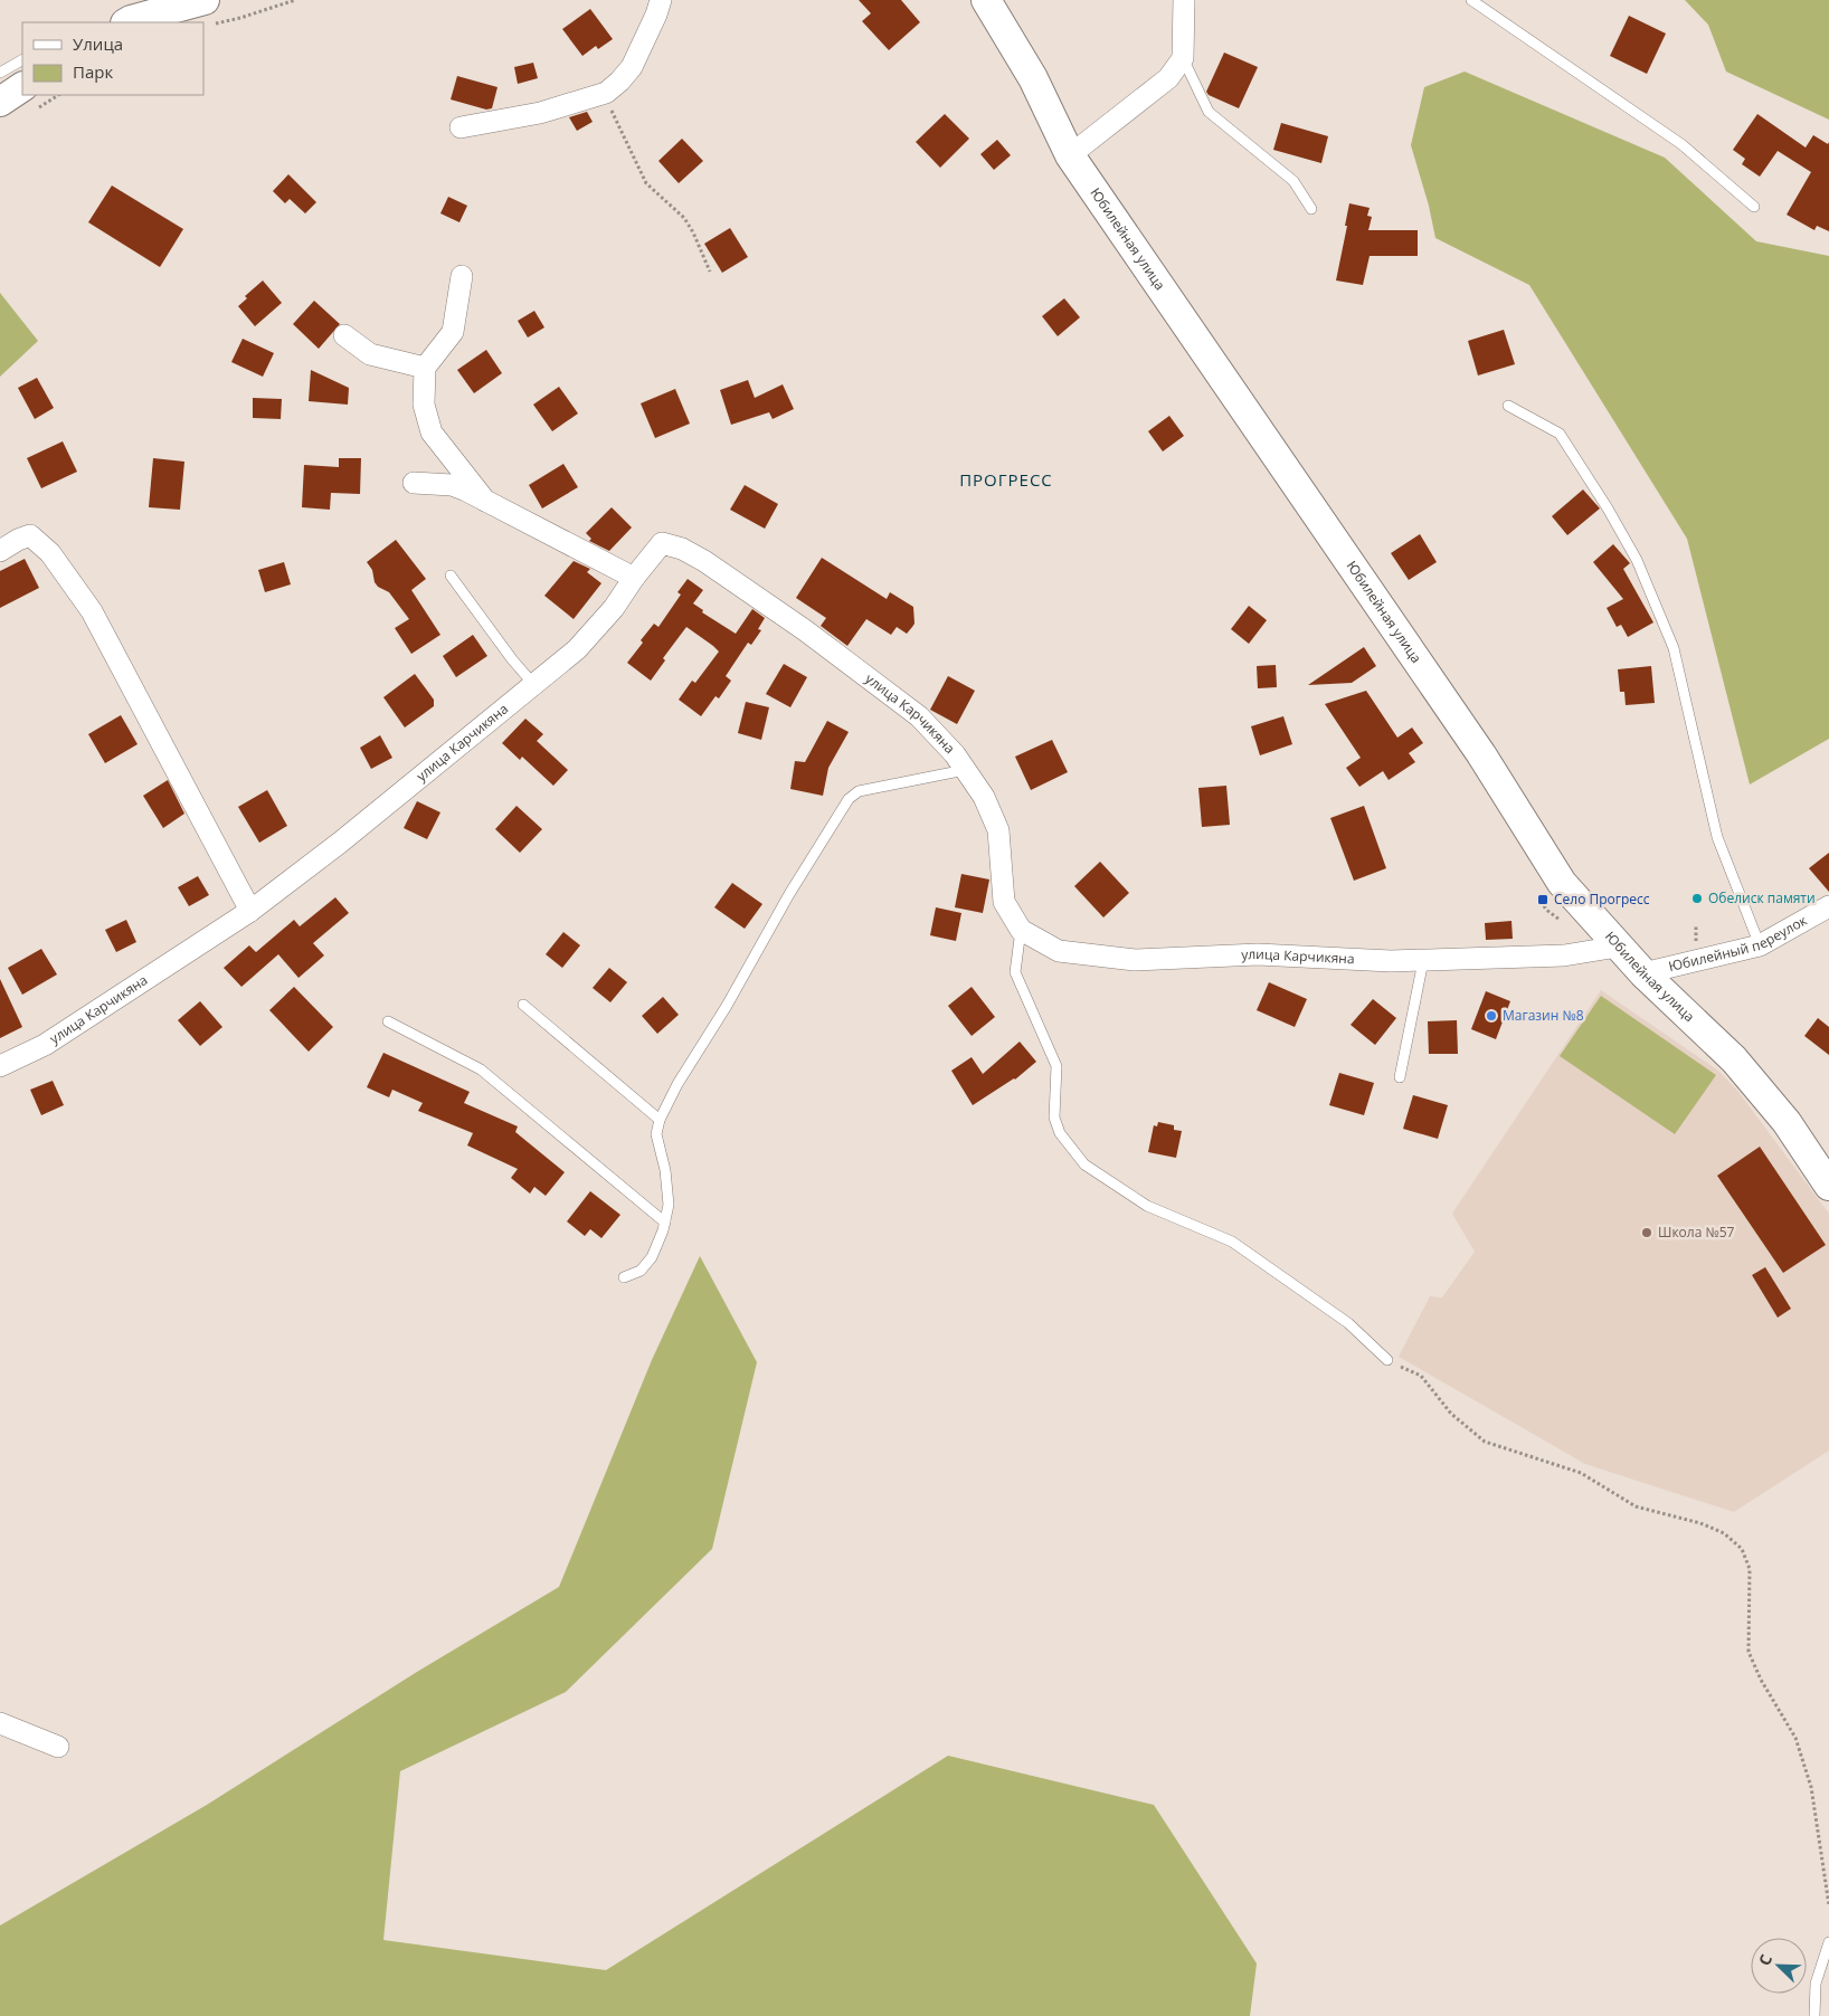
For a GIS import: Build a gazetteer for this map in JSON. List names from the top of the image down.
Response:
{
  "streets": {
    "street": ["Юбилейная улица", "улица Карчикяна", "Юбилейный переулок"]
  },
  "crossings": [
    ["Юбилейная улица", "улица Карчикяна"],
    ["Юбилейная улица", "Юбилейный переулок"]
  ],
  "districts": ["ПРОГРЕСС"],
  "places": {
    "other": ["Обелиск памяти", "Магазин №8", "Школа №57"],
    "transit": ["Село Прогресс"]
  },
  "legend": ["Улица", "Парк"],
  "north": "top left"
}
